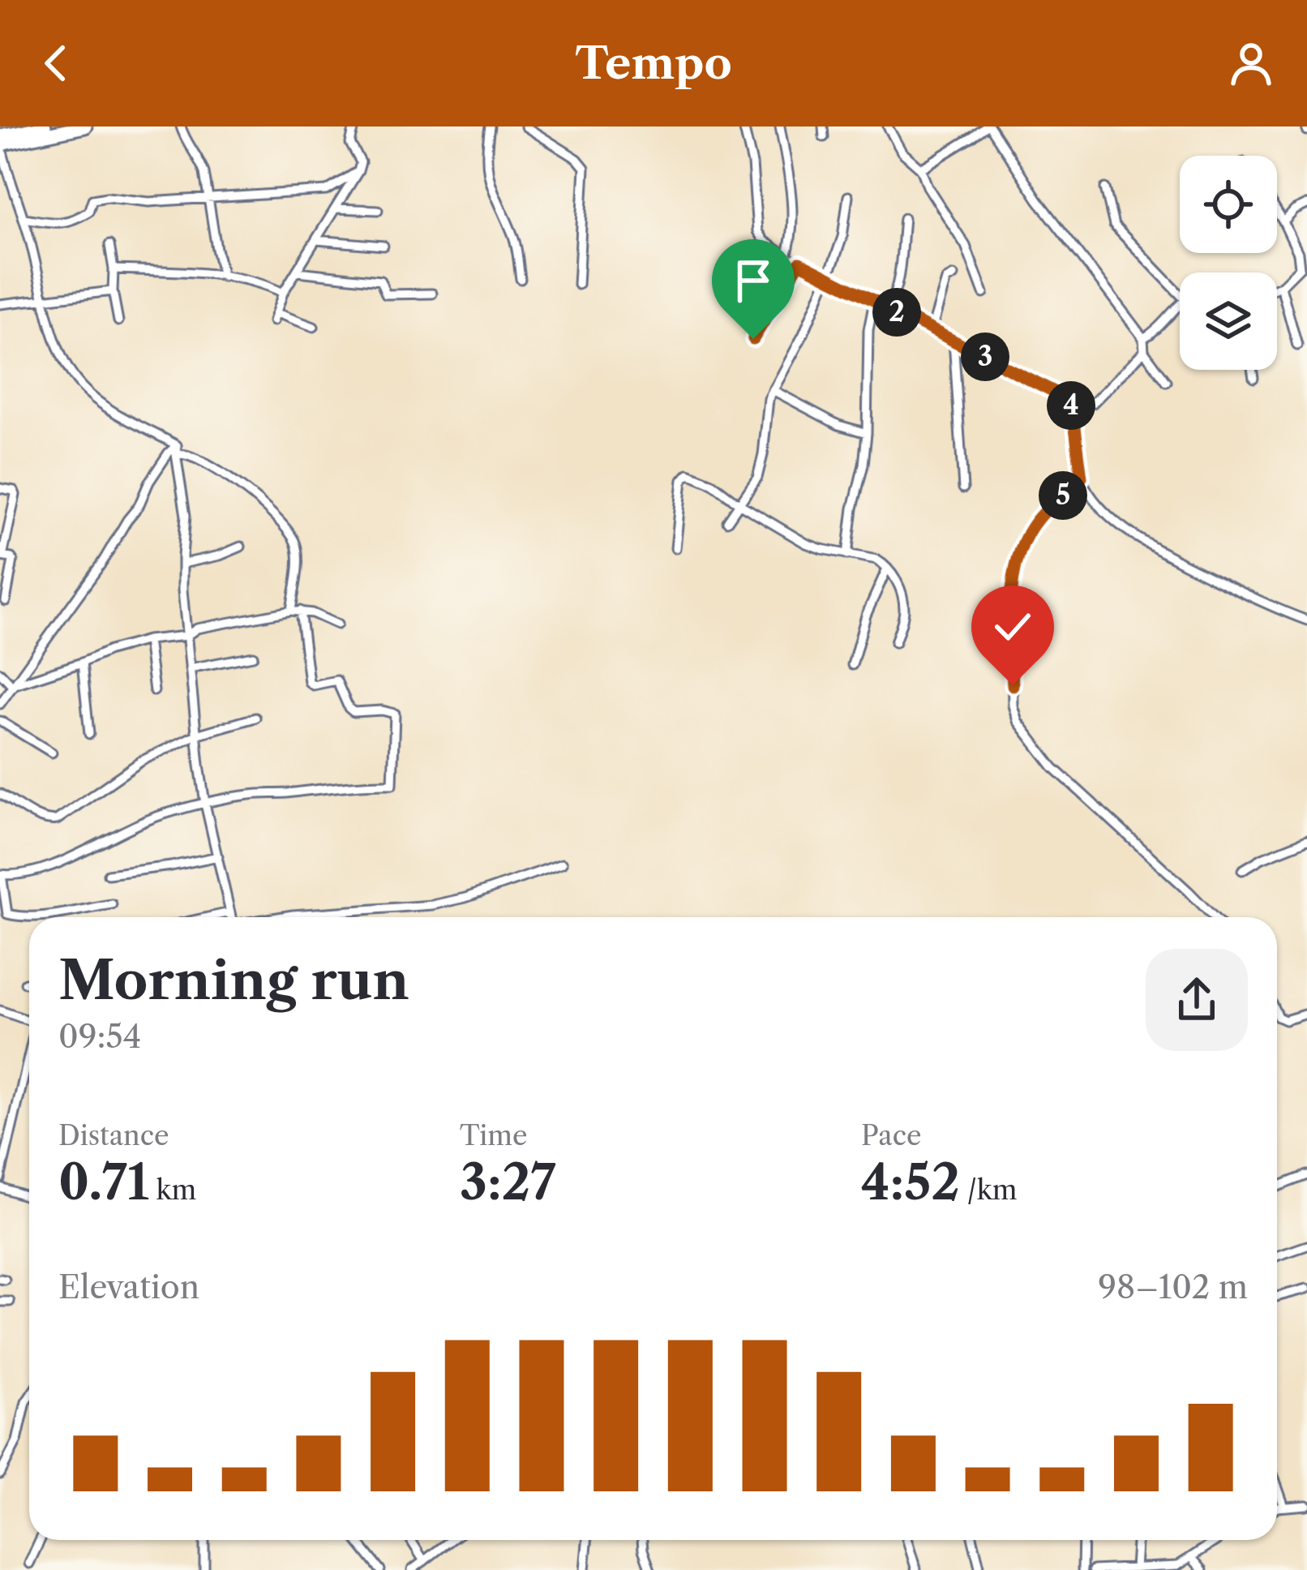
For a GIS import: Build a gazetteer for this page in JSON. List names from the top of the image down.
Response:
{
  "page": {
    "header": "Tempo",
    "pins": [
      "2",
      "3",
      "4",
      "5"
    ],
    "heading": ["Morning run", "09:54"],
    "stats": [
      ["Distance", "0.71 km"],
      ["Time", "3:27"],
      ["Pace", "4:52 /km"]
    ],
    "chart": ["Elevation", "98–102 m"]
  }
}
